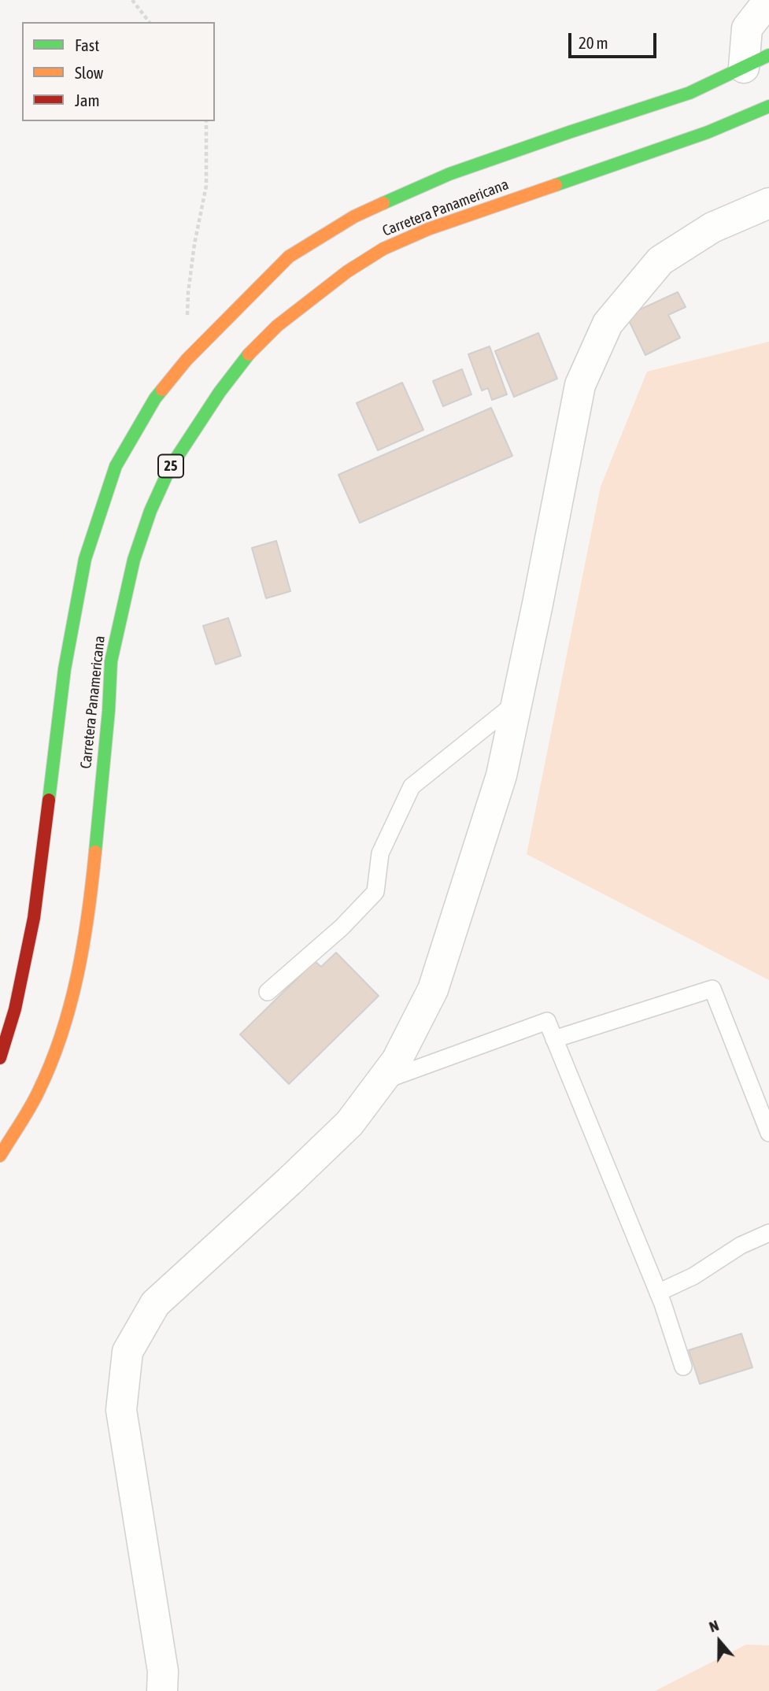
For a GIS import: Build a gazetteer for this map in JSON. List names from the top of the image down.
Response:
{
  "streets": {
    "highway": ["Carretera Panamericana", "25"]
  },
  "legend": ["Fast", "Slow", "Jam"],
  "scale_bar": "20 m",
  "north": "top"
}
